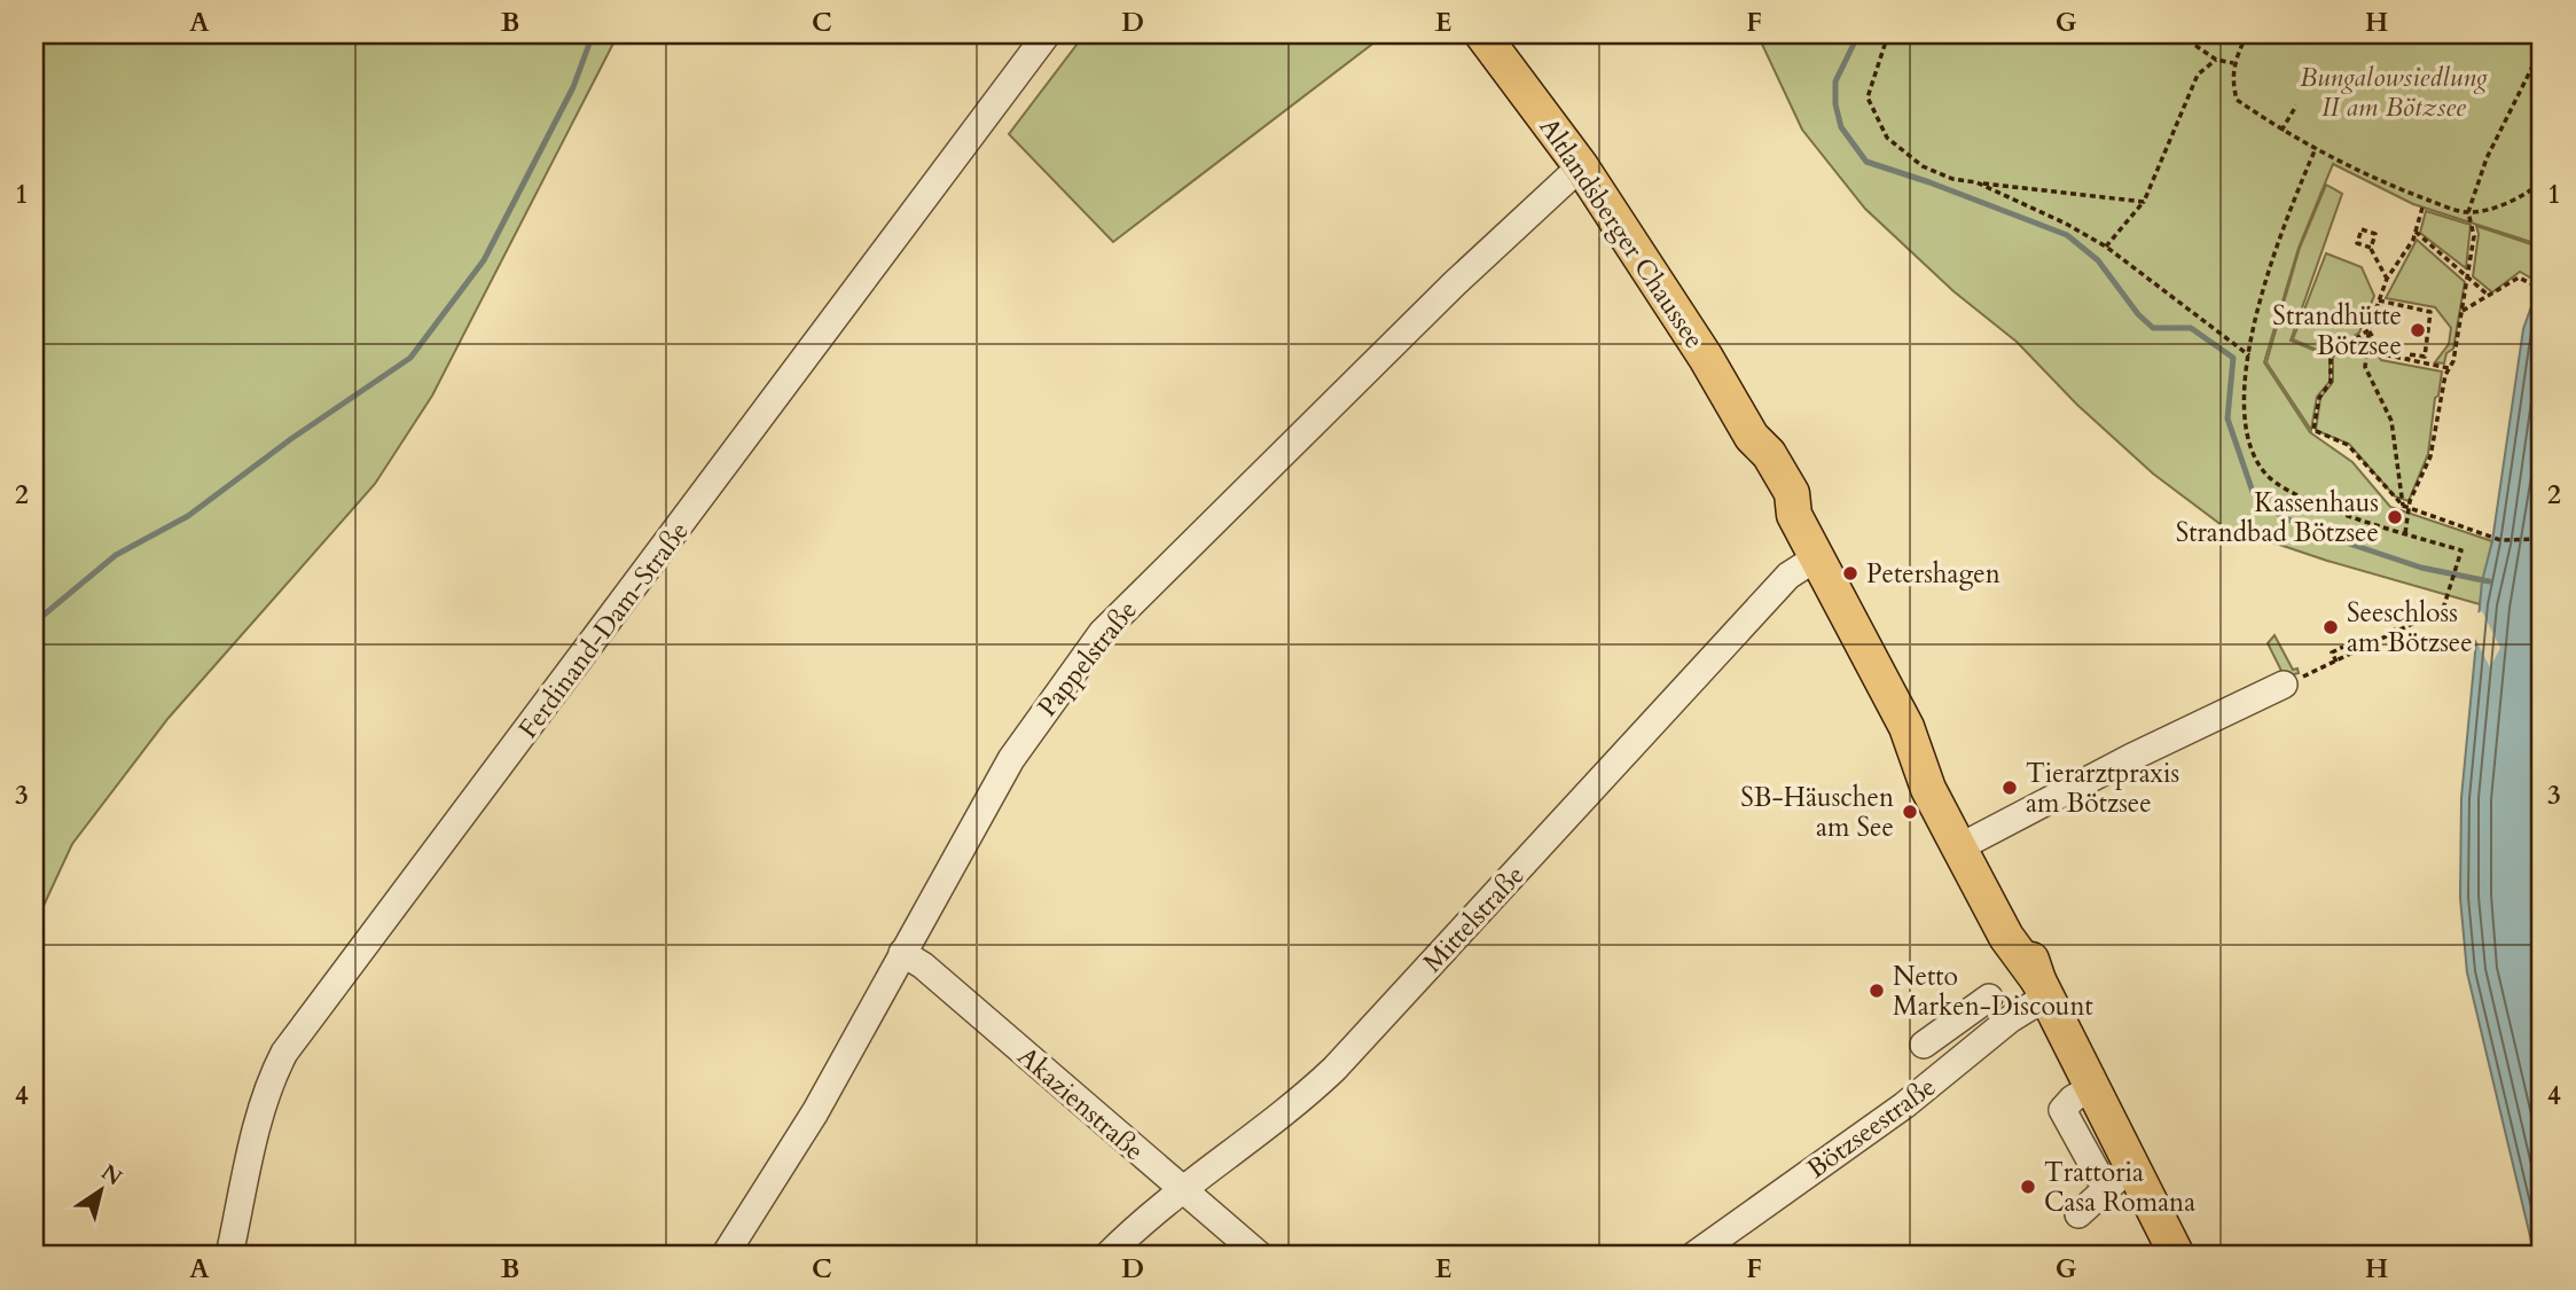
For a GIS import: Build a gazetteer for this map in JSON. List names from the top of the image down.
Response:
{
  "streets": {
    "main road": ["Altlandsberger Chaussee"],
    "street": [
      "Ferdinand-Dam-Straße",
      "Pappelstraße",
      "Mittelstraße",
      "Akazienstraße",
      "Bötzseestraße"
    ]
  },
  "crossings": [
    ["Altlandsberger Chaussee", "Pappelstraße"],
    ["Altlandsberger Chaussee", "Mittelstraße"],
    ["Altlandsberger Chaussee", "Bötzseestraße"],
    ["Pappelstraße", "Akazienstraße"],
    ["Mittelstraße", "Akazienstraße"]
  ],
  "parks": ["Bungalowsiedlung II am Bötzsee"],
  "places": [
    "Strandhütte Bötzsee",
    "Kassenhaus Strandbad Bötzsee",
    "Petershagen",
    "Seeschloss am Bötzsee",
    "Tierarztpraxis am Bötzsee",
    "SB-Häuschen am See",
    "Netto Marken-Discount",
    "Trattoria Casa Romana"
  ],
  "north": "top right",
  "grid": {
    "columns": [
      "A",
      "B",
      "C",
      "D",
      "E",
      "F",
      "G",
      "H"
    ],
    "rows": [
      "1",
      "2",
      "3",
      "4"
    ]
  }
}
